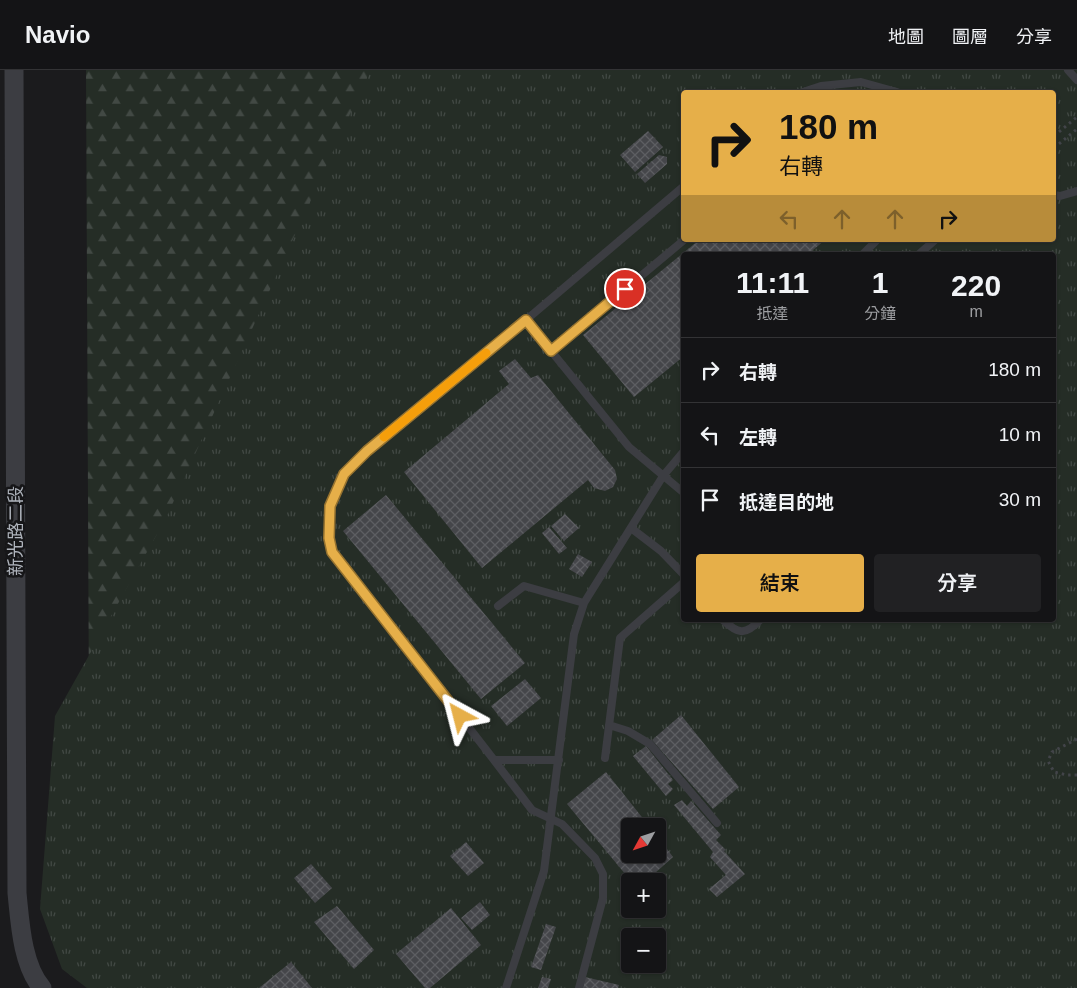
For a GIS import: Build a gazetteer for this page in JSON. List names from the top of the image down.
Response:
{
  "streets": {
    "street": ["新光路二段"]
  },
  "north": "bottom left",
  "page": {
    "header": "Navio",
    "nav": ["地圖", "圖層", "分享"],
    "turn": ["180 m", "右轉"],
    "eta": [
      "11:11",
      "抵達",
      "1",
      "分鐘",
      "220",
      "m"
    ],
    "list": [
      {
        "name": "右轉",
        "value": "180 m"
      },
      {
        "name": "左轉",
        "value": "10 m"
      },
      {
        "name": "抵達目的地",
        "value": "30 m"
      }
    ],
    "buttons": ["結束", "分享"],
    "map_buttons": ["+", "−"]
  }
}
